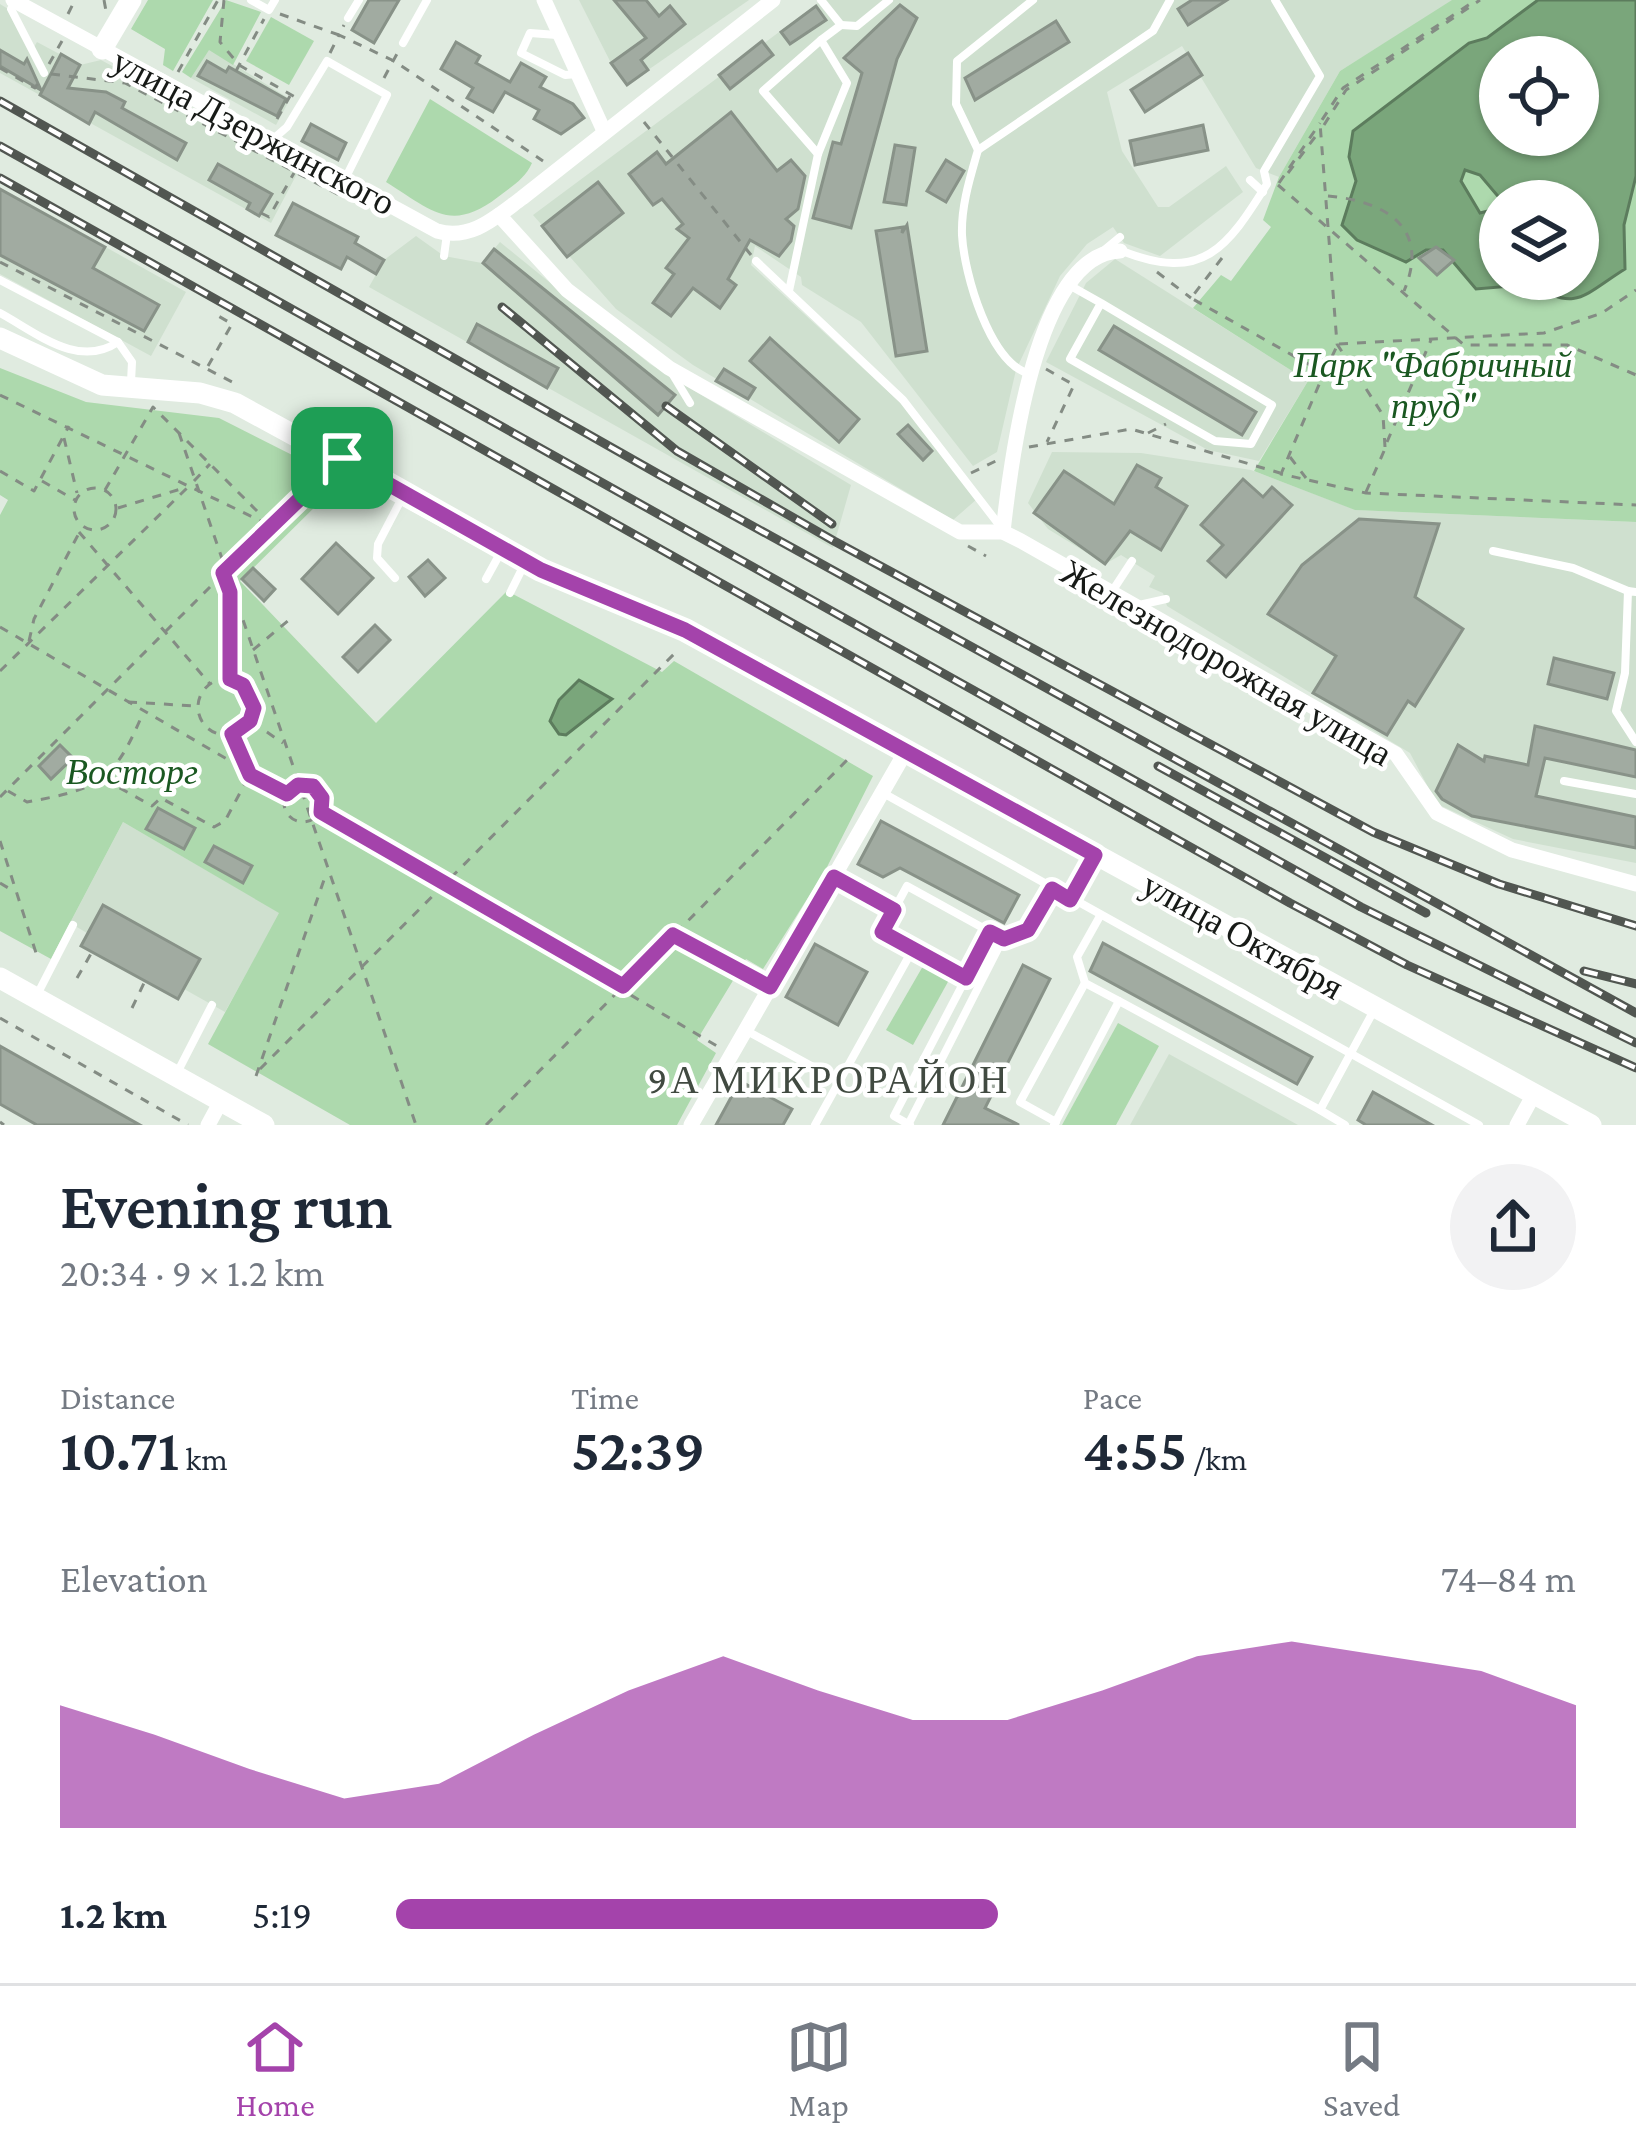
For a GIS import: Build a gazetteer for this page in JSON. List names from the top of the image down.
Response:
{
  "streets": {
    "street": ["улица Дзержинского", "Железнодорожная улица", "улица Октября"]
  },
  "districts": ["9А МИКРОРАЙОН"],
  "parks": ["Парк \"Фабричный пруд\"", "Восторг"],
  "page": {
    "heading": ["Evening run", "20:34 · 9 × 1.2 km"],
    "stats": [
      ["Distance", "10.71 km"],
      ["Time", "52:39"],
      ["Pace", "4:55 /km"]
    ],
    "chart": ["Elevation", "74–84 m"],
    "list": [
      {
        "name": "1.2 km",
        "note": "5:19"
      }
    ],
    "tabs": ["Home", "Map", "Saved"]
  }
}
